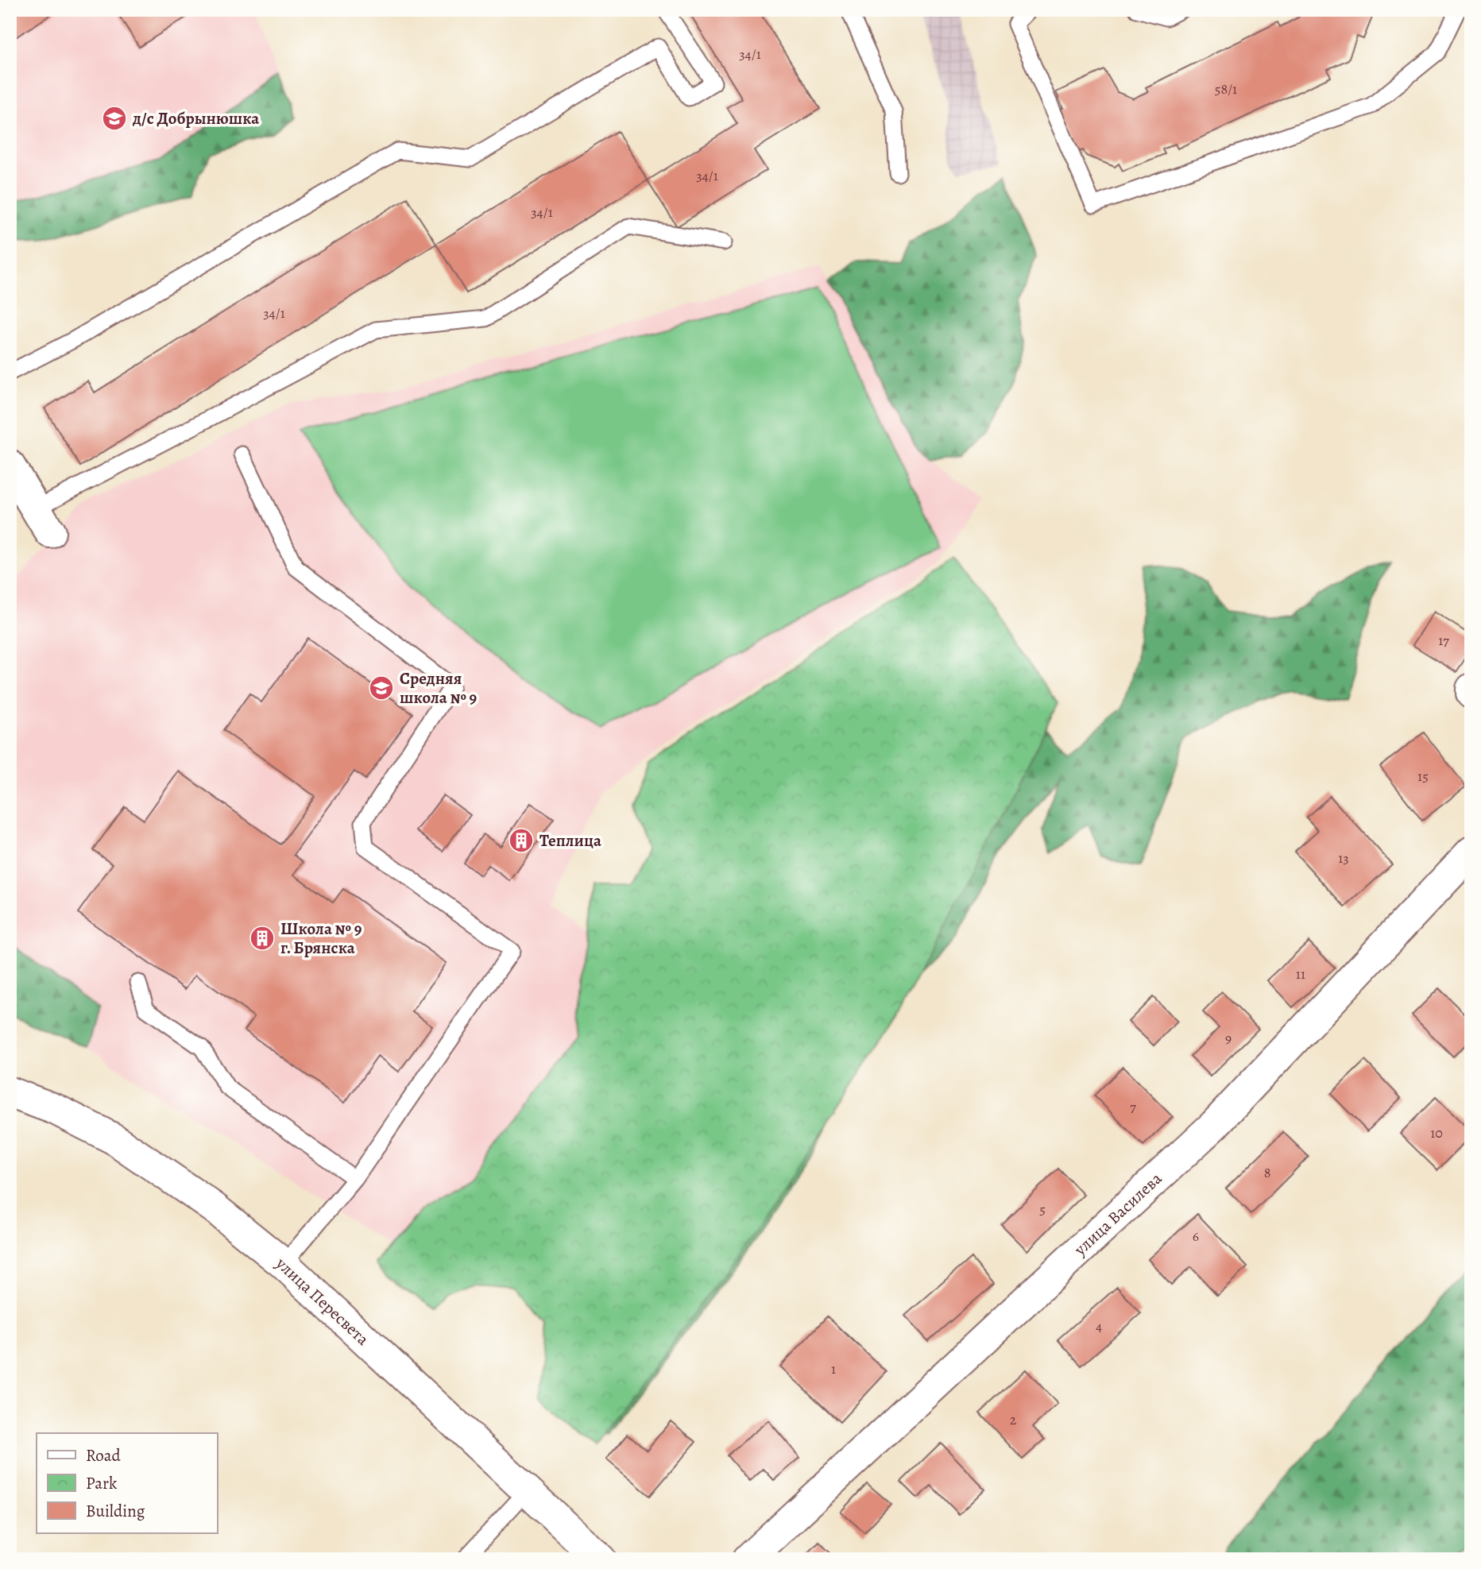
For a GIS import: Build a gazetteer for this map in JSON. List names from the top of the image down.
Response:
{
  "streets": {
    "street": ["улица Василева", "улица Пересвета"]
  },
  "places": {
    "school or university": ["д/с Добрынюшка", "Средняя школа № 9"],
    "building": ["Теплица", "Школа № 9 г. Брянска"]
  },
  "house_numbers": [
    "34/1",
    "58/1",
    "34/1",
    "34/1",
    "34/1",
    "17",
    "15",
    "13",
    "11",
    "9",
    "7",
    "10",
    "8",
    "5",
    "6",
    "4",
    "1",
    "2"
  ],
  "legend": ["Road", "Park", "Building"]
}
